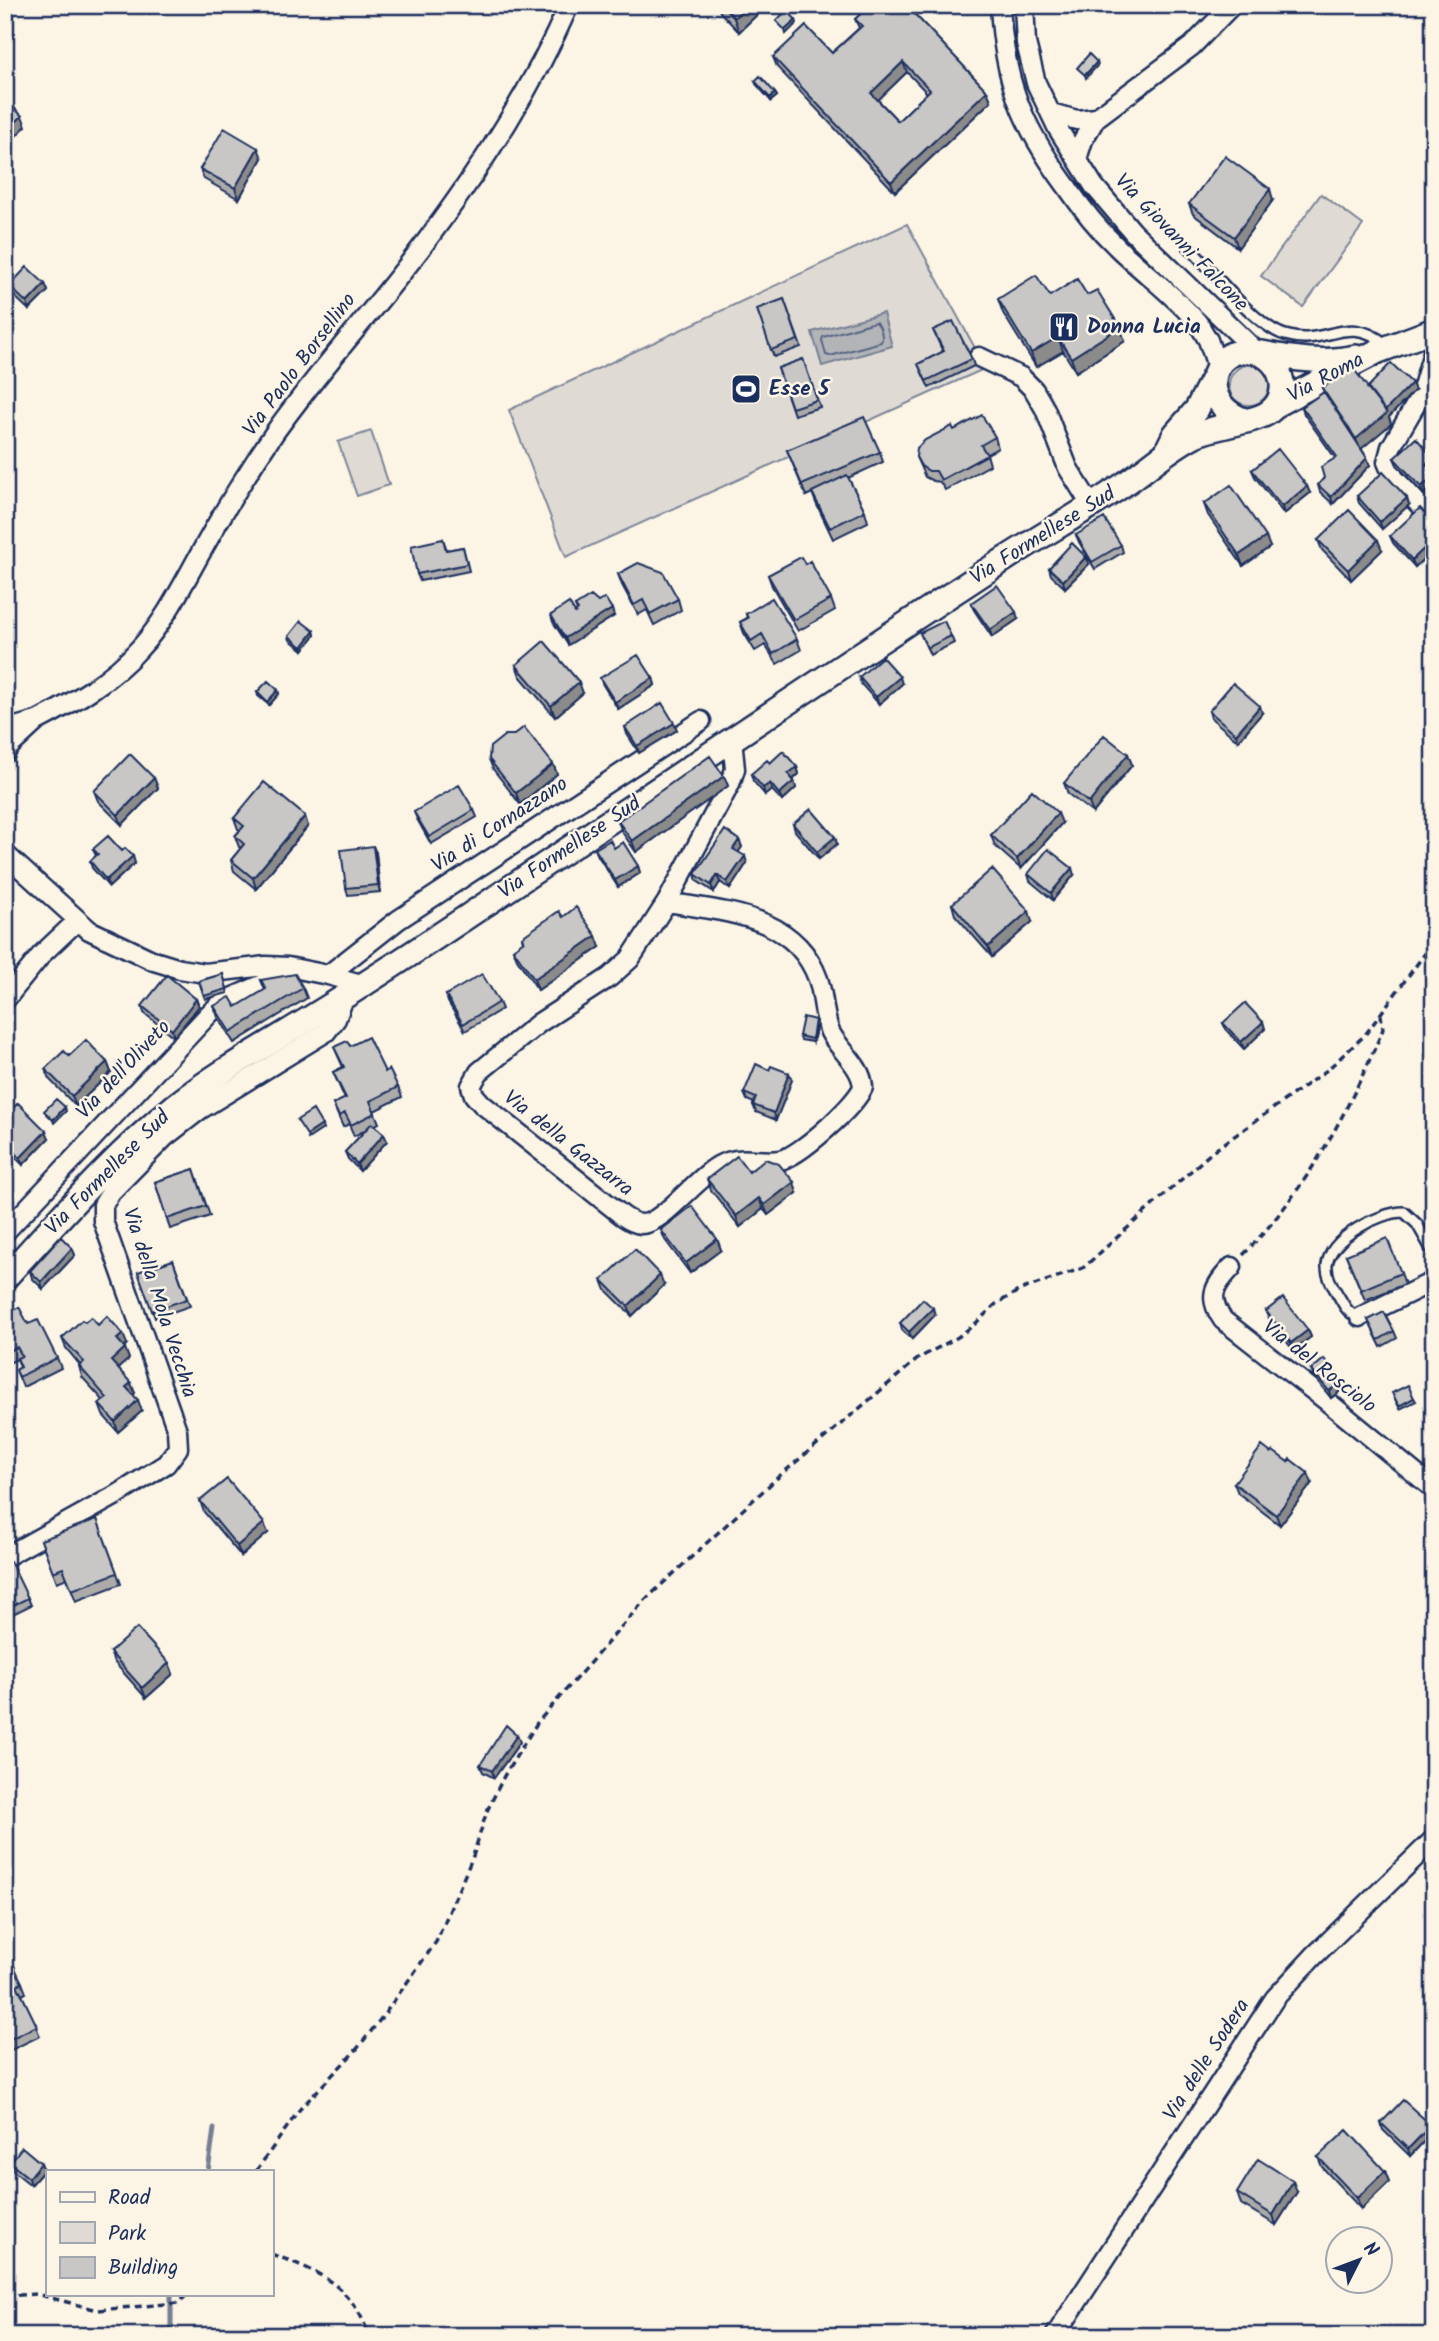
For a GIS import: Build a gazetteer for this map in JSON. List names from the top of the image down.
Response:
{
  "streets": {
    "street": [
      "Via Giovanni Falcone",
      "Via Paolo Borsellino",
      "Via Roma",
      "Via Formellese Sud",
      "Via di Cornazzano",
      "Via dell'Oliveto",
      "Via della Gazzarra",
      "Via della Mola Vecchia",
      "Via del Rosciolo",
      "Via delle Sodera"
    ]
  },
  "crossings": [
    ["Via Giovanni Falcone", "Via Roma"],
    ["Via Giovanni Falcone", "Via Formellese Sud"],
    ["Via Roma", "Via Formellese Sud"],
    ["Via Formellese Sud", "Via della Gazzarra"],
    ["Via Formellese Sud", "Via della Mola Vecchia"]
  ],
  "places": {
    "restaurant": ["Donna Lucia"],
    "sports": ["Esse 5"]
  },
  "legend": ["Road", "Park", "Building"],
  "north": "top right"
}
